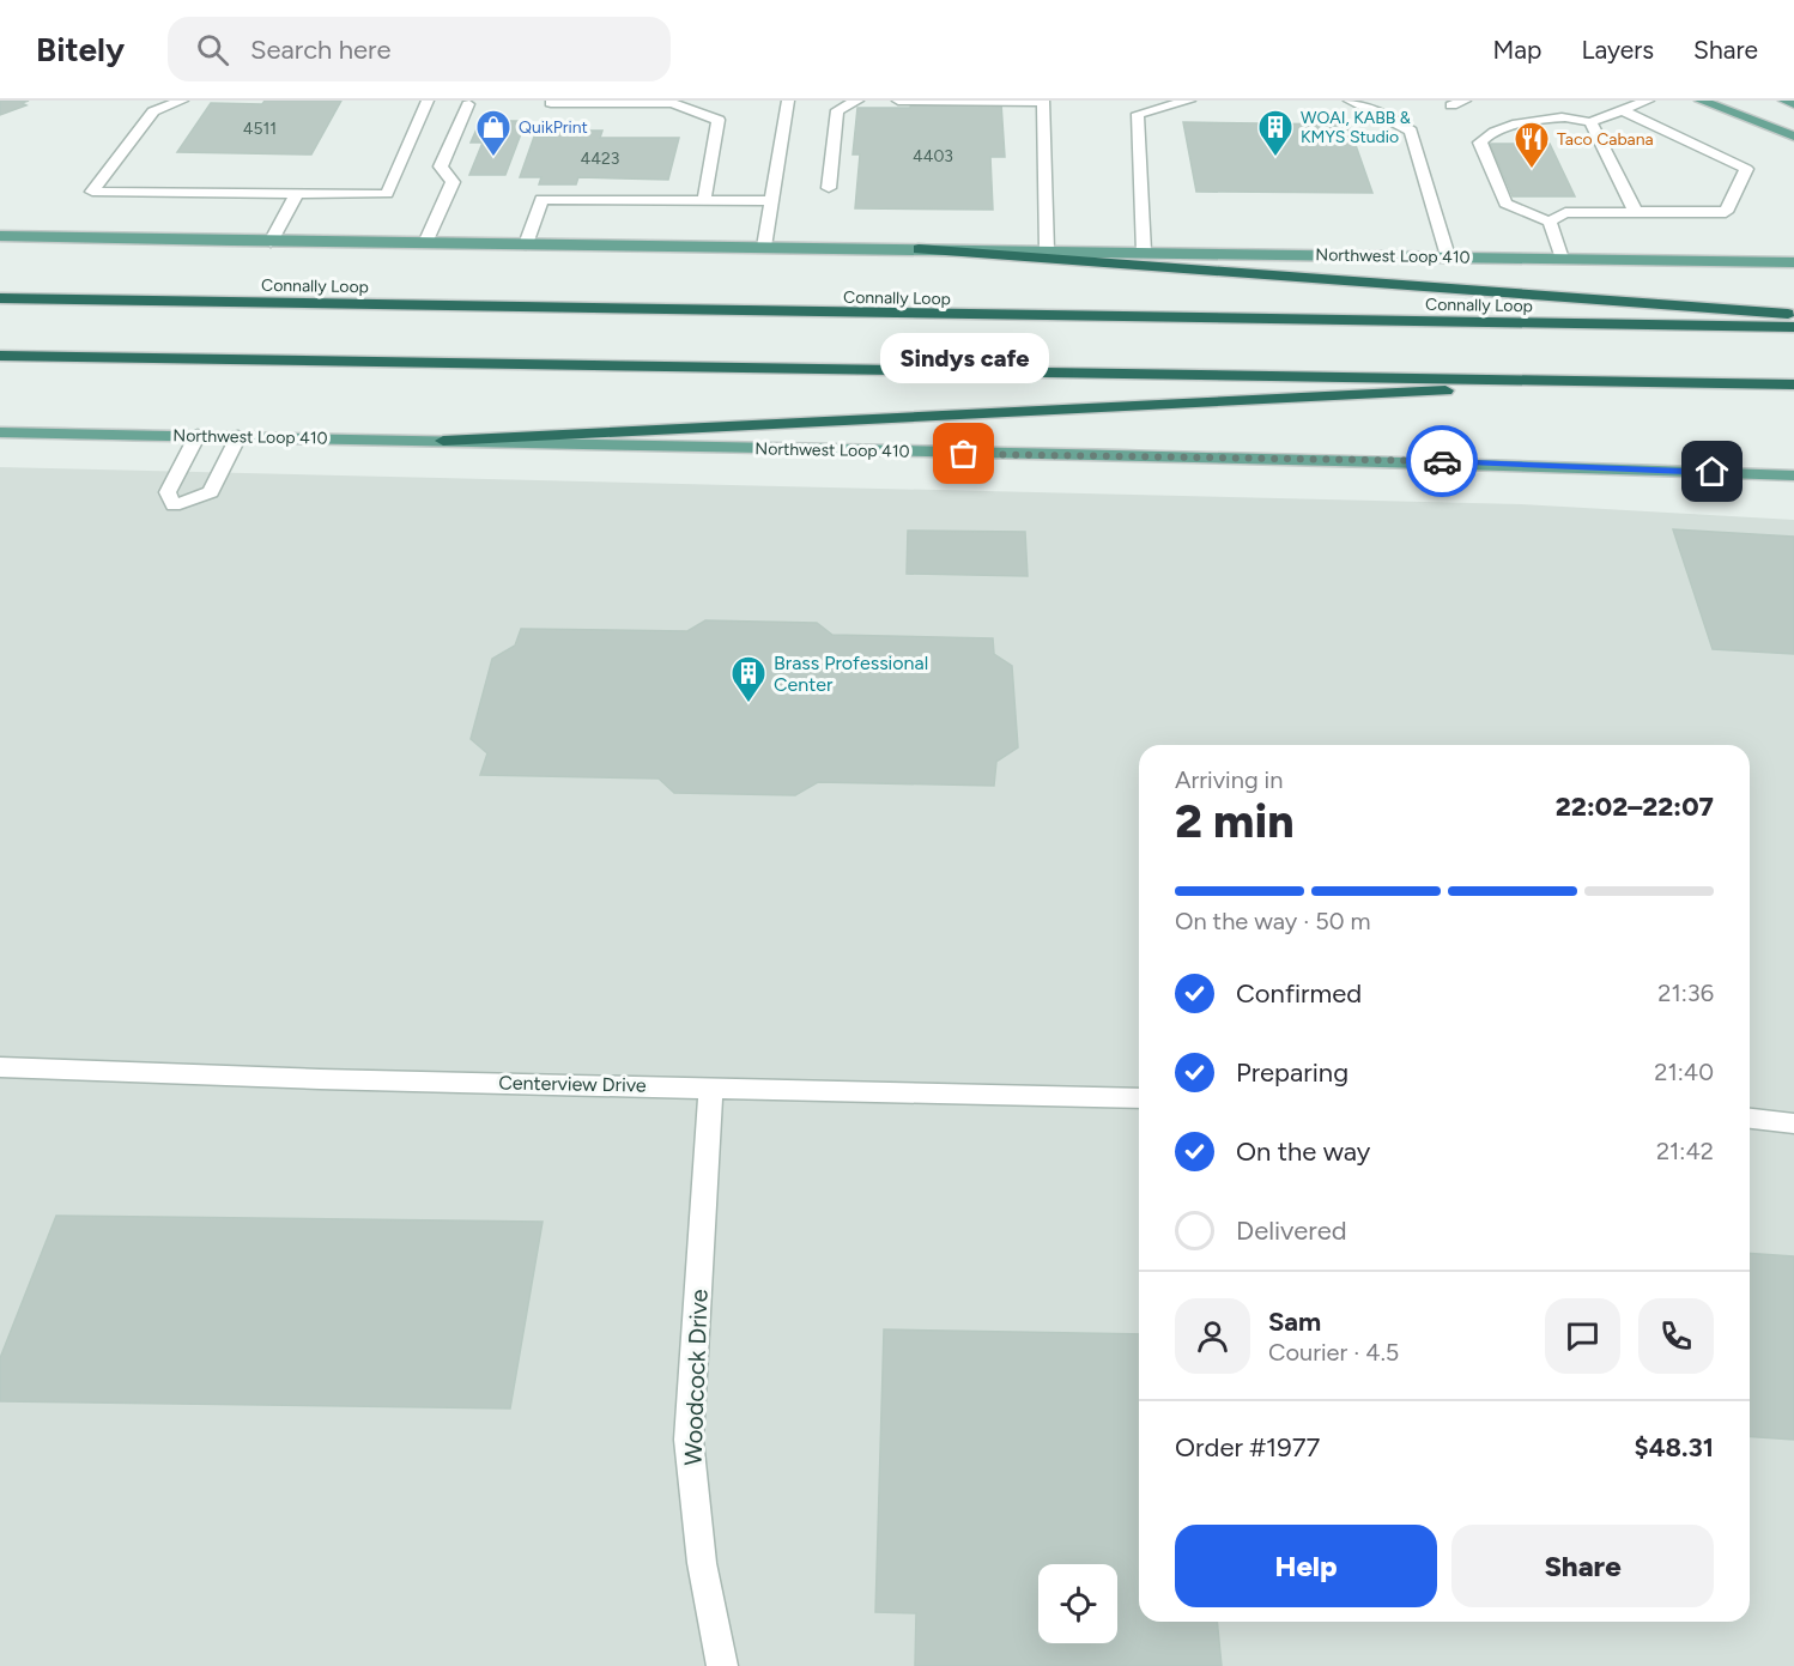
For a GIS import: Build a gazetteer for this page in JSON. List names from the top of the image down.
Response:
{
  "streets": {
    "highway": ["Connally Loop"],
    "main road": ["Northwest Loop 410"],
    "street": ["Centerview Drive", "Woodcock Drive"]
  },
  "crossings": [
    ["Centerview Drive", "Woodcock Drive"]
  ],
  "places": {
    "shop": ["QuikPrint"],
    "building": ["WOAI, KABB & KMYS Studio", "Brass Professional Center"],
    "restaurant": ["Taco Cabana"],
    "other": ["Sindys cafe"]
  },
  "house_numbers": ["4511", "4403", "4423"],
  "page": {
    "header": "Bitely",
    "search": "Search here",
    "nav": ["Map", "Layers", "Share"],
    "bubble": "Sindys cafe",
    "heading": ["2 min", "Arriving in", "22:02–22:07"],
    "panel": [
      "Sam",
      "Courier · 4.5",
      "Order #1977",
      "$48.31"
    ],
    "bar": "On the way · 50 m",
    "list": [
      ["Confirmed", "21:36"],
      ["Preparing", "21:40"],
      ["On the way", "21:42"],
      "Delivered"
    ],
    "buttons": ["Help", "Share"]
  }
}
